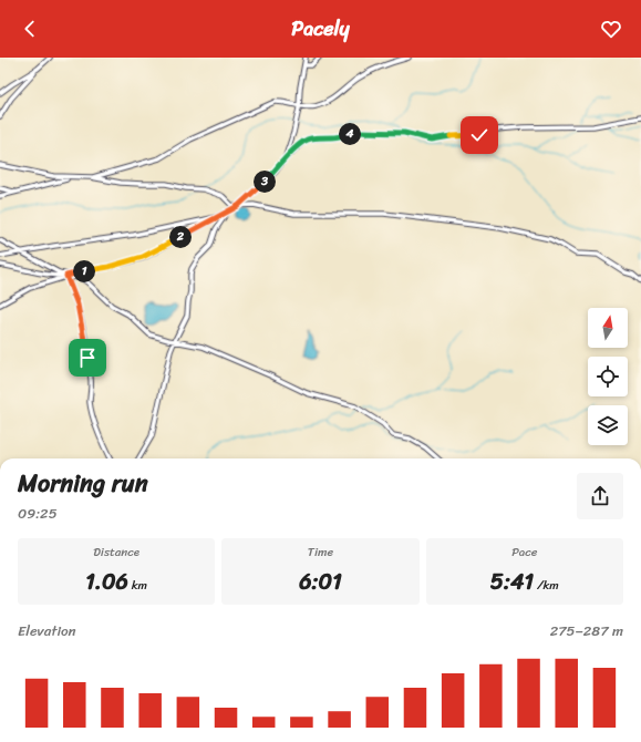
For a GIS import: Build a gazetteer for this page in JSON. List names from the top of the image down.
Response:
{
  "north": "top",
  "page": {
    "header": "Pacely",
    "pins": [
      "4",
      "3",
      "2",
      "1"
    ],
    "heading": ["Morning run", "09:25"],
    "stats": [
      ["Distance", "1.06 km"],
      ["Time", "6:01"],
      ["Pace", "5:41 /km"]
    ],
    "chart": ["Elevation", "275–287 m"]
  }
}
